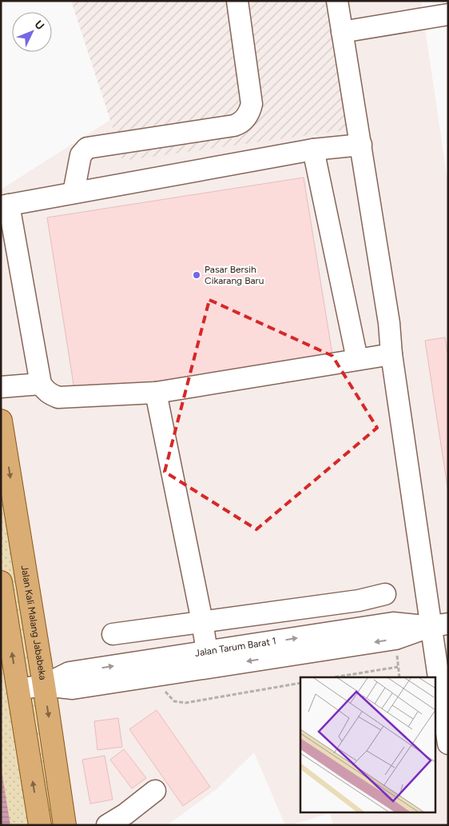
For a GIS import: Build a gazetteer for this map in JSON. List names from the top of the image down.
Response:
{
  "streets": {
    "main road": ["Jalan Kali Malang Jababeka"],
    "street": ["Jalan Tarum Barat 1"]
  },
  "crossings": [
    ["Jalan Kali Malang Jababeka", "Jalan Tarum Barat 1"]
  ],
  "places": ["Pasar Bersih Cikarang Baru"],
  "north": "top right"
}
